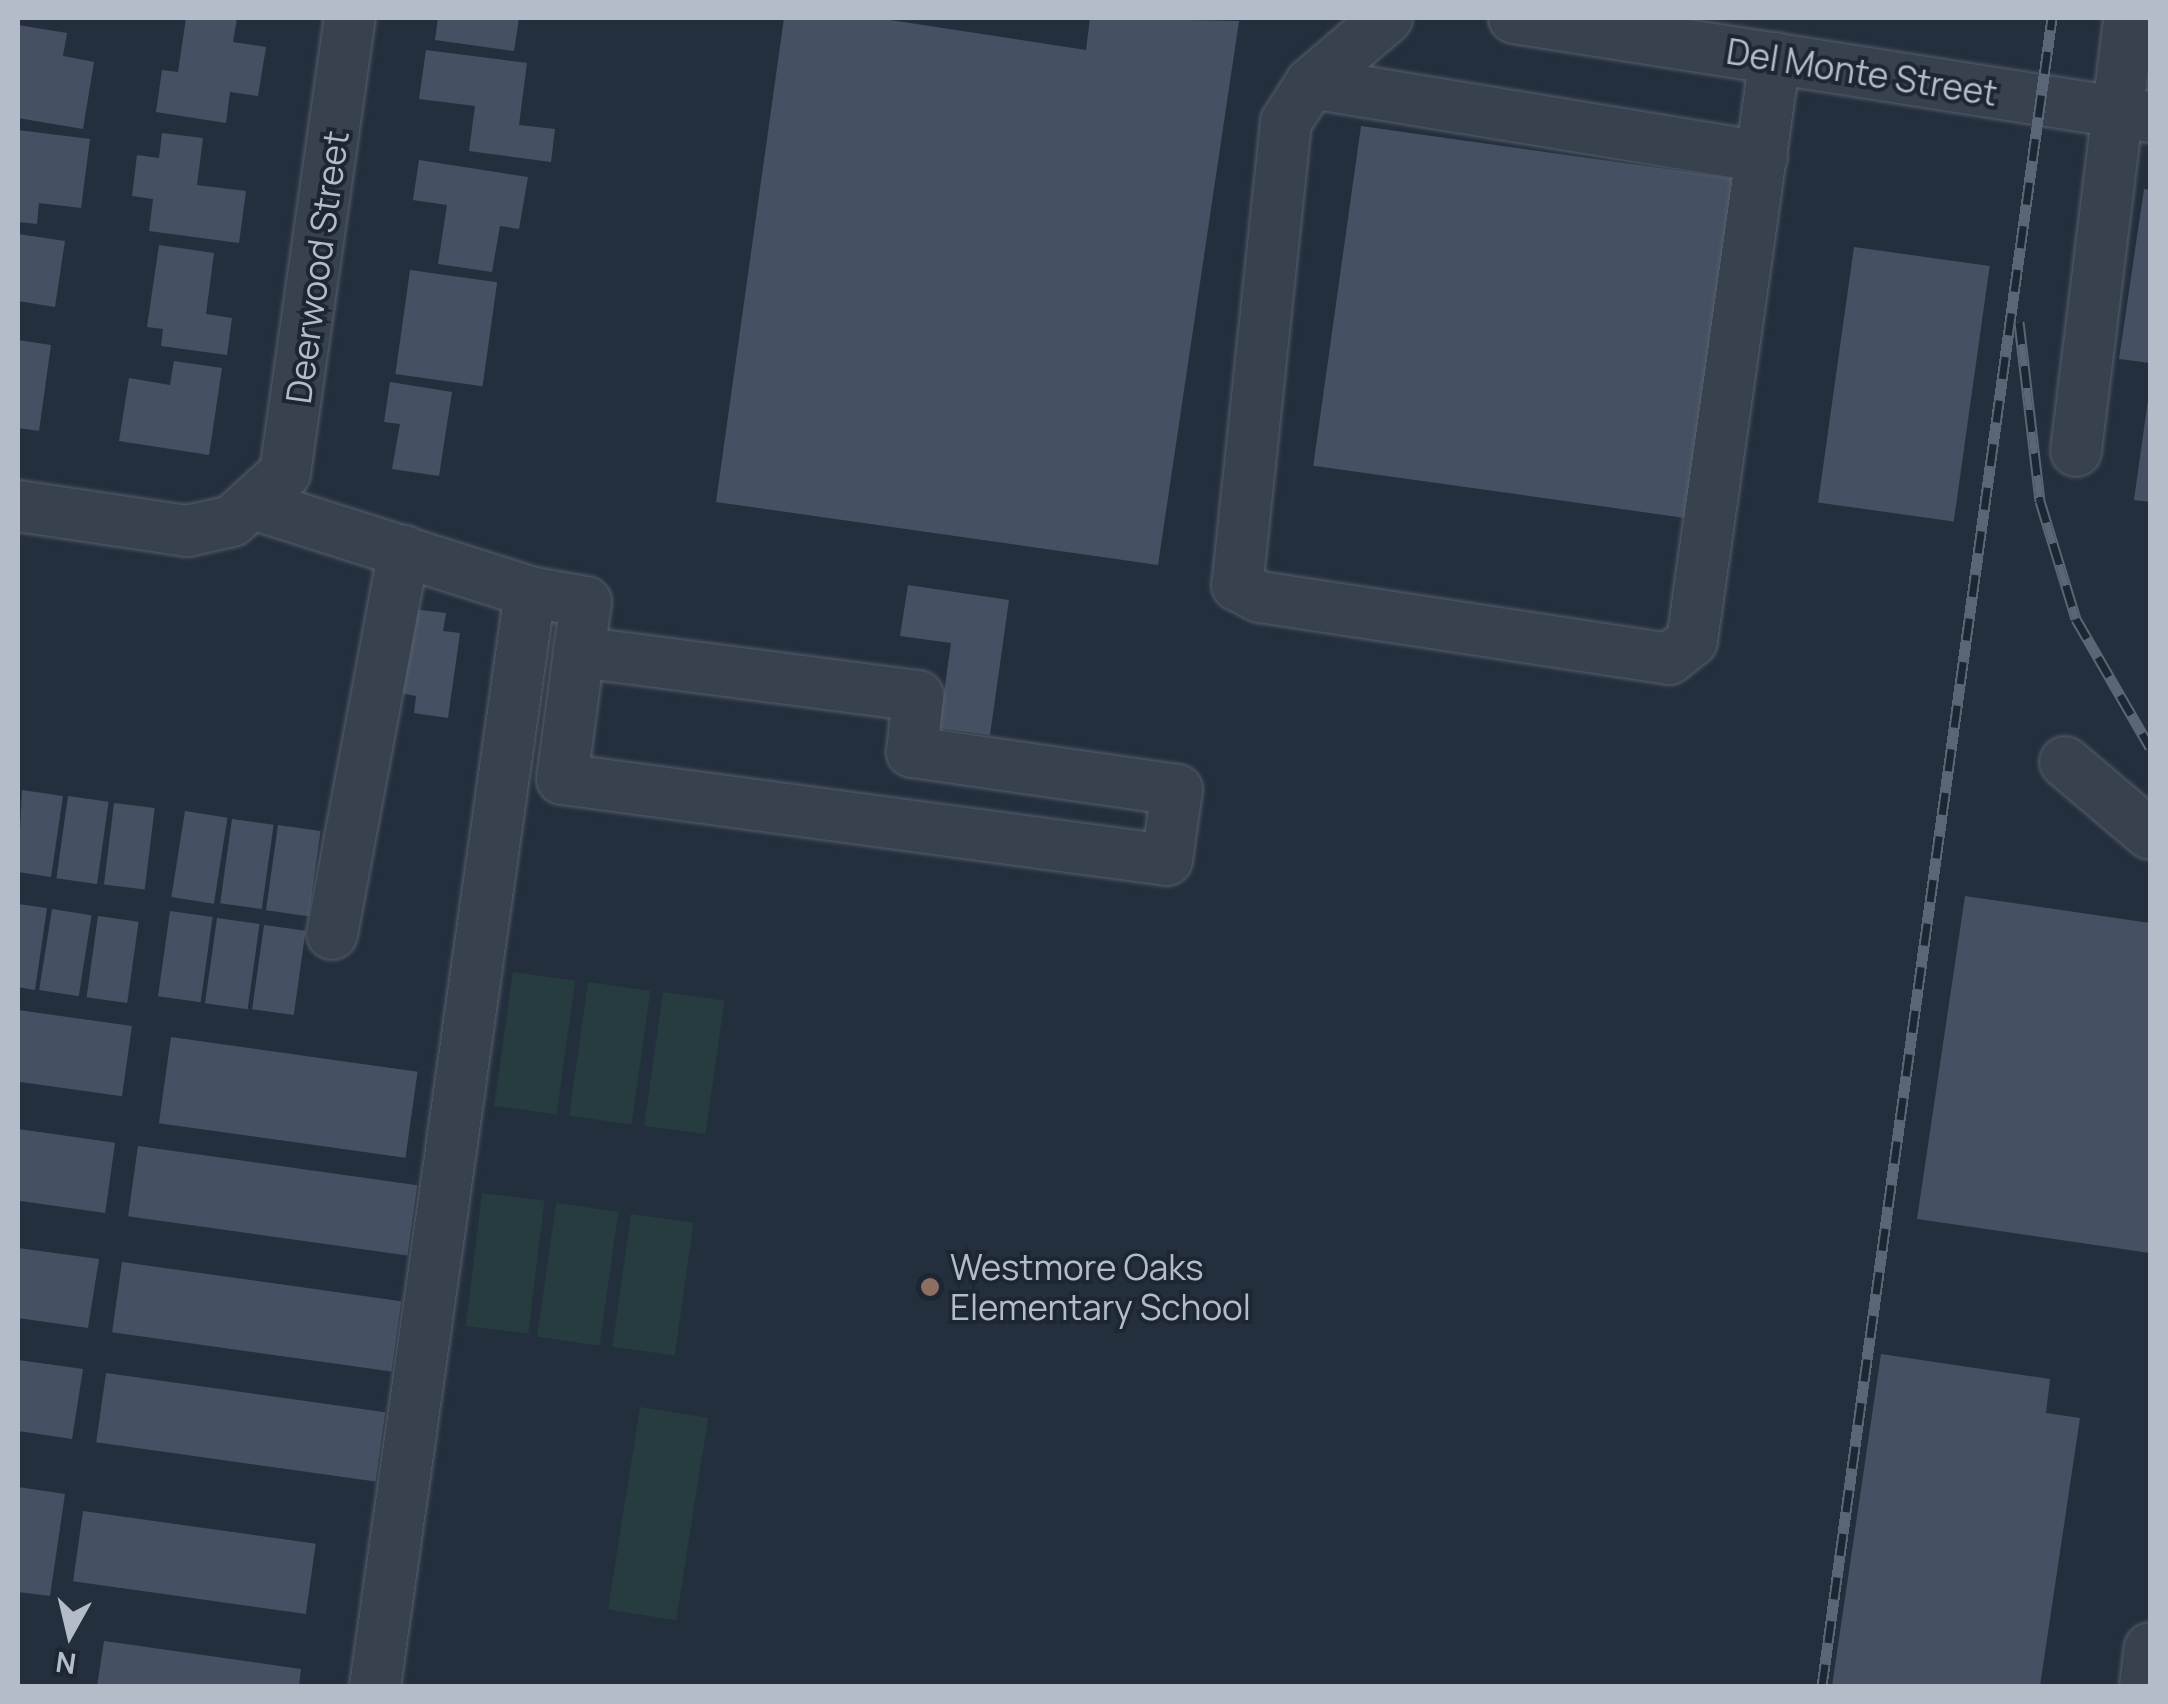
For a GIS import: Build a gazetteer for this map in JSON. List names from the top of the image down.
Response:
{
  "streets": {
    "street": ["Del Monte Street", "Deerwood Street"]
  },
  "places": ["Westmore Oaks Elementary School"],
  "north": "bottom"
}
